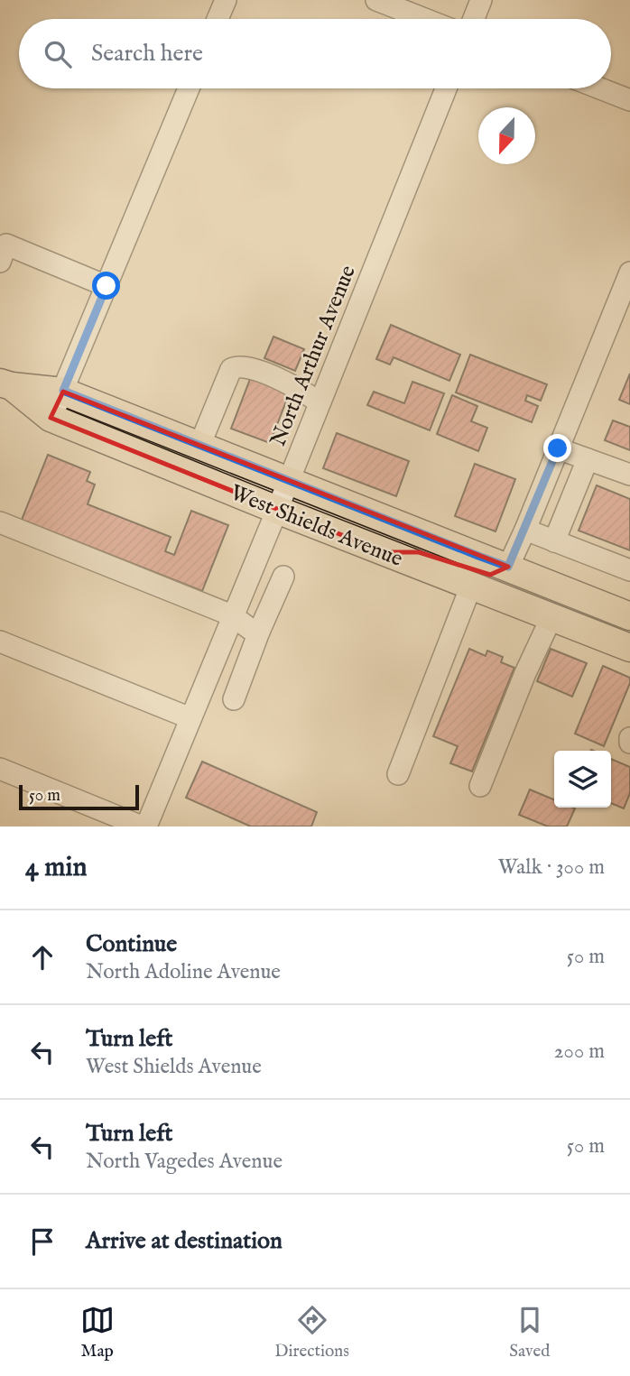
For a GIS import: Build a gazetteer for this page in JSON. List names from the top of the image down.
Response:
{
  "streets": {
    "main road": ["West Shields Avenue"],
    "street": ["North Arthur Avenue"]
  },
  "crossings": [
    ["North Arthur Avenue", "West Shields Avenue"]
  ],
  "scale_bar": "50 m",
  "north": "bottom",
  "page": {
    "search": "Search here",
    "scale": "50 m",
    "heading": ["4 min", "Walk · 300 m"],
    "list": [
      ["Continue", "North Adoline Avenue", "50 m"],
      ["Turn left", "West Shields Avenue", "200 m"],
      ["Turn left", "North Vagedes Avenue", "50 m"],
      "Arrive at destination"
    ],
    "nav": ["Map", "Directions", "Saved"]
  }
}
